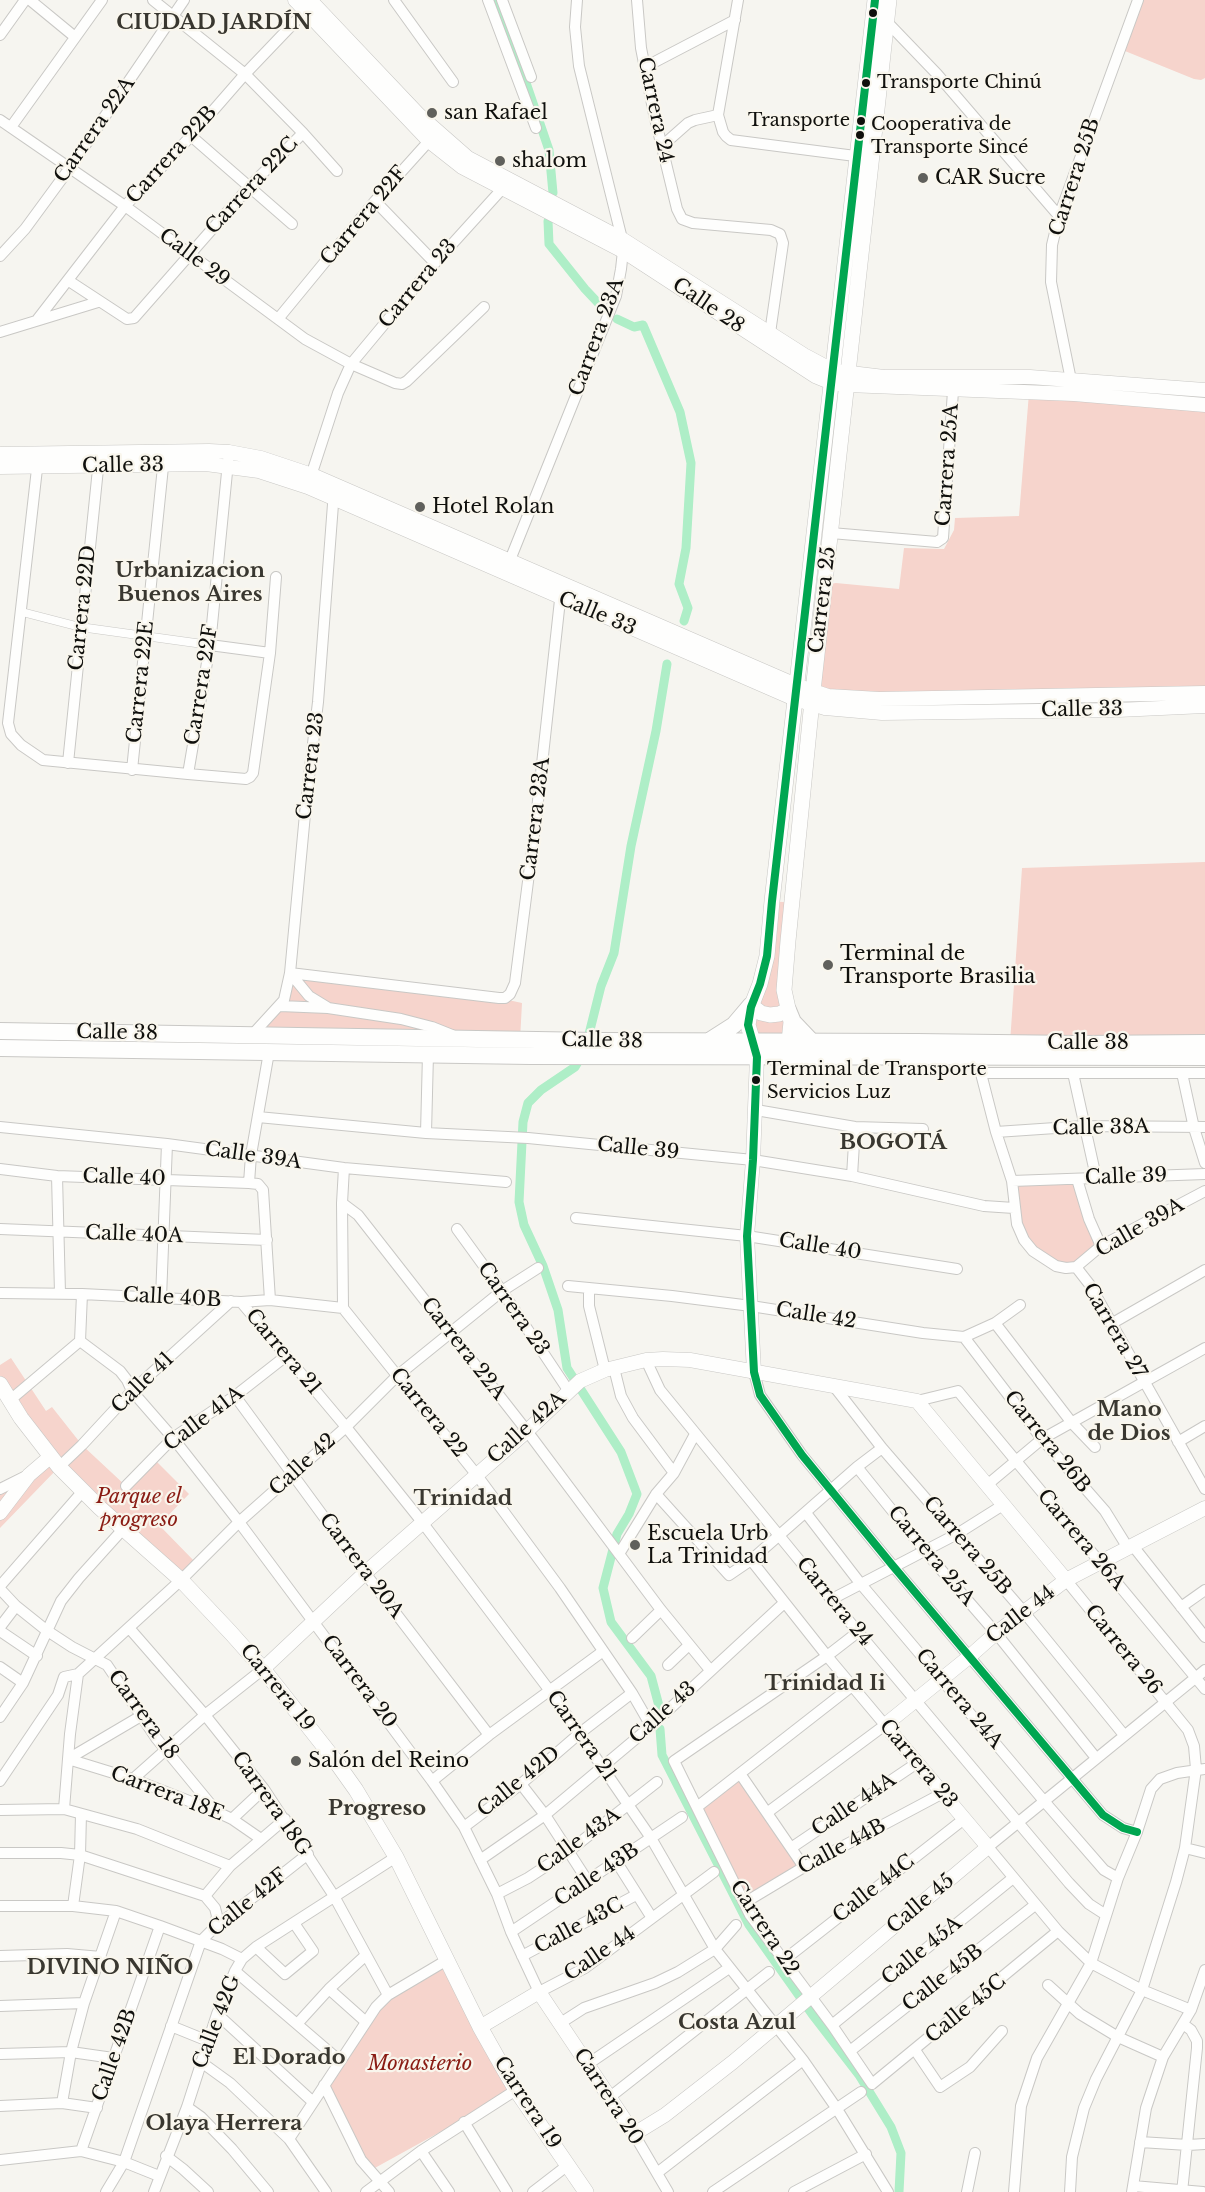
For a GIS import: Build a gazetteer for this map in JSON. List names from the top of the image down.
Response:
{
  "streets": {
    "highway": ["Calle 38"],
    "main road": ["Carrera 25", "Carrera 19"],
    "street": [
      "Carrera 24",
      "Carrera 22A",
      "Carrera 22B",
      "Carrera 25B",
      "Carrera 22C",
      "Carrera 22F",
      "Calle 29",
      "Carrera 23",
      "Calle 28",
      "Carrera 23A",
      "Carrera 25A",
      "Calle 33",
      "Carrera 22D",
      "Carrera 22E",
      "Calle 38A",
      "Calle 39",
      "Calle 39A",
      "Calle 40",
      "Calle 40A",
      "Calle 40B",
      "Calle 42",
      "Carrera 27",
      "Carrera 21",
      "Calle 41",
      "Carrera 22",
      "Calle 41A",
      "Calle 42A",
      "Carrera 26B",
      "Carrera 26A",
      "Carrera 20A",
      "Calle 44",
      "Carrera 26",
      "Carrera 20",
      "Carrera 24A",
      "Calle 43",
      "Carrera 18",
      "Calle 42D",
      "Carrera 18E",
      "Carrera 18G",
      "Calle 44A",
      "Calle 43A",
      "Calle 44B",
      "Calle 43B",
      "Calle 44C",
      "Calle 42F",
      "Calle 45",
      "Calle 43C",
      "Calle 45A",
      "Calle 45B",
      "Calle 45C",
      "Calle 42G",
      "Calle 42B"
    ]
  },
  "crossings": [
    ["Carrera 24", "Calle 28"],
    ["Carrera 24", "Calle 42A"],
    ["Carrera 24", "Calle 44"],
    ["Carrera 24", "Calle 45"],
    ["Carrera 22A", "Calle 29"],
    ["Carrera 22A", "Calle 42"],
    ["Carrera 22A", "Calle 42A"],
    ["Carrera 22A", "Calle 43"],
    ["Carrera 22B", "Carrera 22C"],
    ["Carrera 22B", "Calle 29"],
    ["Carrera 22B", "Calle 28"],
    ["Carrera 25B", "Calle 28"],
    ["Carrera 25B", "Calle 42A"],
    ["Carrera 25B", "Calle 44"],
    ["Carrera 25B", "Calle 45"],
    ["Carrera 22C", "Calle 29"],
    ["Carrera 22F", "Calle 29"],
    ["Carrera 22F", "Calle 28"],
    ["Carrera 22F", "Calle 33"],
    ["Calle 29", "Carrera 23"],
    ["Carrera 23", "Calle 28"],
    ["Carrera 23", "Carrera 23A"],
    ["Carrera 23", "Calle 33"],
    ["Carrera 23", "Calle 38"],
    ["Carrera 23", "Calle 42"],
    ["Carrera 23", "Carrera 22"],
    ["Carrera 23", "Calle 42A"],
    ["Carrera 23", "Calle 44"],
    ["Carrera 23", "Carrera 26"],
    ["Carrera 23", "Calle 43"],
    ["Carrera 23", "Calle 44A"],
    ["Carrera 23", "Calle 44B"],
    ["Carrera 23", "Calle 44C"],
    ["Carrera 23", "Calle 45"],
    ["Carrera 23", "Calle 45A"],
    ["Carrera 23", "Calle 45B"],
    ["Carrera 23", "Calle 45C"],
    ["Calle 28", "Carrera 23A"],
    ["Calle 28", "Carrera 25A"],
    ["Calle 28", "Carrera 25"],
    ["Carrera 23A", "Calle 33"],
    ["Carrera 25A", "Carrera 25"],
    ["Carrera 25A", "Calle 44"],
    ["Carrera 25A", "Calle 45"],
    ["Calle 33", "Carrera 25"],
    ["Calle 33", "Carrera 22D"],
    ["Calle 33", "Carrera 22E"],
    ["Carrera 25", "Calle 38"],
    ["Carrera 25", "Calle 39"],
    ["Carrera 25", "Calle 40"],
    ["Carrera 25", "Calle 42"],
    ["Carrera 25", "Calle 42A"],
    ["Carrera 25", "Calle 44"],
    ["Carrera 25", "Calle 45"],
    ["Calle 38", "Carrera 27"],
    ["Calle 38A", "Carrera 27"],
    ["Calle 39", "Carrera 27"],
    ["Calle 39A", "Carrera 27"],
    ["Calle 40", "Carrera 21"],
    ["Calle 40A", "Carrera 21"],
    ["Calle 40B", "Carrera 21"],
    ["Calle 40B", "Calle 41"],
    ["Calle 40B", "Carrera 22"],
    ["Calle 42", "Carrera 21"],
    ["Calle 42", "Carrera 22"],
    ["Calle 42", "Carrera 26B"],
    ["Calle 42", "Carrera 20A"],
    ["Calle 42", "Carrera 20"],
    ["Calle 42", "Carrera 19"],
    ["Calle 42", "Carrera 18"],
    ["Calle 42", "Carrera 18G"],
    ["Carrera 21", "Calle 41"],
    ["Carrera 21", "Calle 41A"],
    ["Carrera 21", "Calle 42A"],
    ["Carrera 21", "Calle 44"],
    ["Carrera 21", "Calle 43"],
    ["Carrera 21", "Calle 42D"],
    ["Carrera 21", "Calle 43A"],
    ["Carrera 21", "Calle 43B"],
    ["Carrera 21", "Calle 45"],
    ["Calle 41", "Carrera 20"],
    ["Calle 41", "Carrera 19"],
    ["Carrera 22", "Calle 42A"],
    ["Carrera 22", "Calle 43"],
    ["Carrera 22", "Calle 42D"],
    ["Carrera 22", "Calle 44B"],
    ["Carrera 22", "Calle 44C"],
    ["Carrera 22", "Calle 45"],
    ["Carrera 22", "Calle 45A"],
    ["Carrera 22", "Calle 45B"],
    ["Carrera 22", "Calle 45C"],
    ["Calle 41A", "Carrera 20A"],
    ["Calle 41A", "Carrera 20"],
    ["Calle 42A", "Carrera 26A"],
    ["Calle 42A", "Carrera 20A"],
    ["Calle 42A", "Carrera 26"],
    ["Calle 42A", "Carrera 20"],
    ["Calle 42A", "Carrera 19"],
    ["Calle 42A", "Carrera 18"],
    ["Calle 42A", "Carrera 18E"],
    ["Calle 42A", "Carrera 18G"],
    ["Carrera 26B", "Calle 44"],
    ["Carrera 26A", "Calle 44"],
    ["Carrera 26A", "Calle 45"],
    ["Calle 44", "Carrera 26"],
    ["Calle 44", "Carrera 20"],
    ["Calle 44", "Carrera 19"],
    ["Calle 44", "Carrera 24A"],
    ["Carrera 26", "Calle 45"],
    ["Carrera 20", "Calle 43"],
    ["Carrera 20", "Calle 42D"],
    ["Carrera 20", "Calle 43A"],
    ["Carrera 20", "Calle 43B"],
    ["Carrera 20", "Calle 45"],
    ["Carrera 20", "Calle 43C"],
    ["Carrera 19", "Calle 42G"],
    ["Carrera 24A", "Calle 45"],
    ["Carrera 18", "Carrera 18E"],
    ["Carrera 18G", "Calle 42F"],
    ["Carrera 18G", "Calle 42G"]
  ],
  "districts": [
    "CIUDAD JARDÍN",
    "Urbanizacion Buenos Aires",
    "BOGOTÁ",
    "Mano de Dios",
    "Trinidad",
    "Trinidad Ii",
    "Progreso",
    "DIVINO NIÑO",
    "Costa Azul",
    "El Dorado",
    "Olaya Herrera"
  ],
  "parks": ["Parque el progreso", "Monasterio"],
  "places": [
    "Transporte Chinú",
    "san Rafael",
    "Transporte",
    "Cooperativa de Transporte Sincé",
    "shalom",
    "CAR Sucre",
    "Hotel Rolan",
    "Terminal de Transporte Brasilia",
    "Terminal de Transporte Servicios Luz",
    "Escuela Urb La Trinidad",
    "Salón del Reino"
  ]
}
